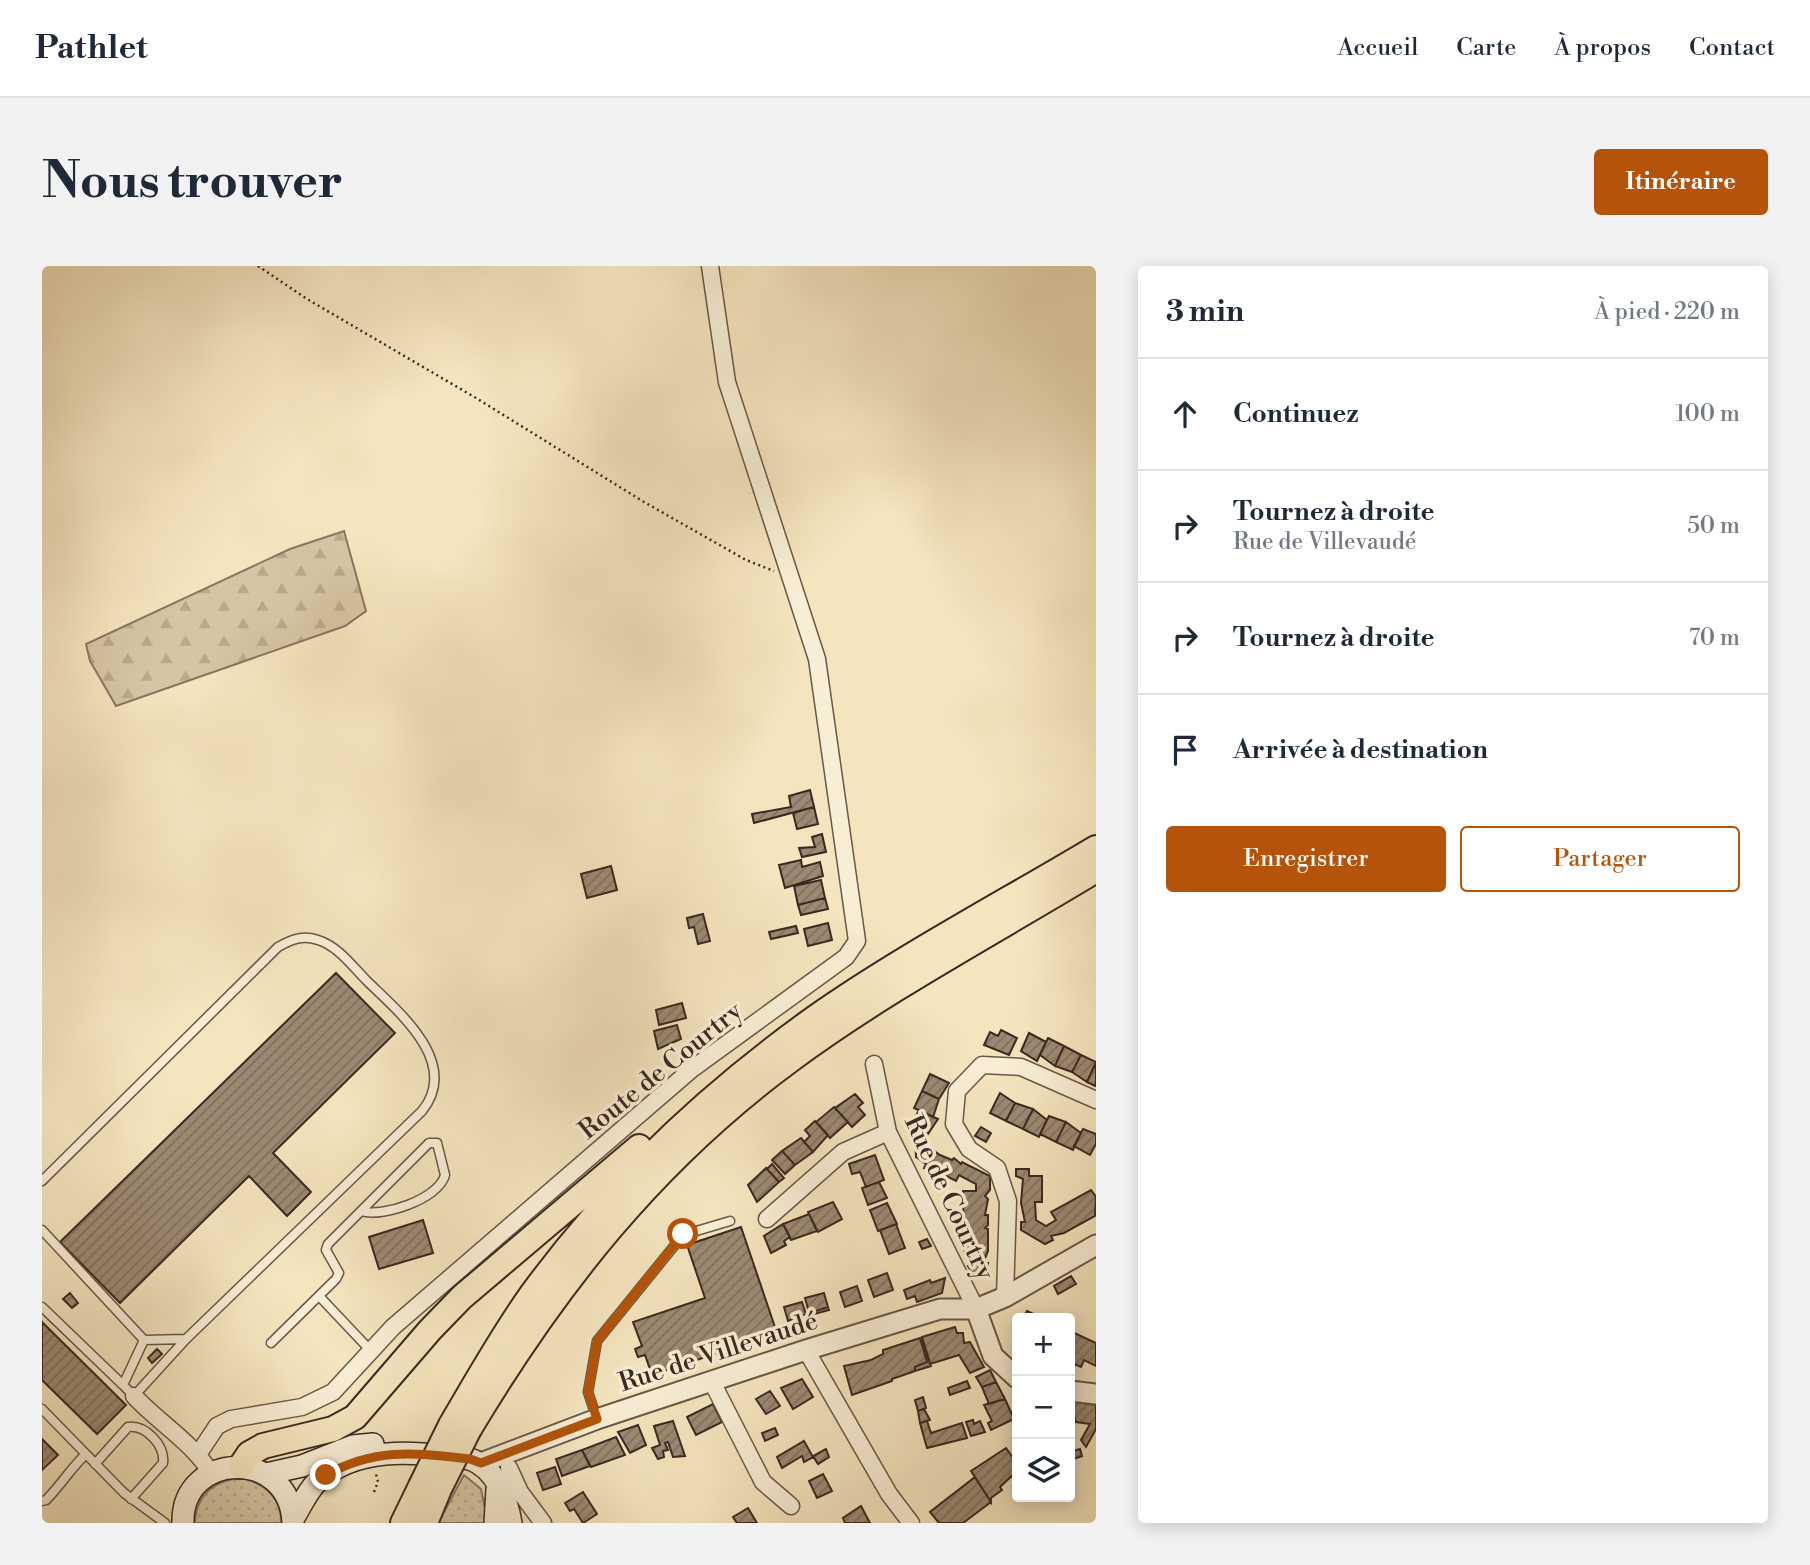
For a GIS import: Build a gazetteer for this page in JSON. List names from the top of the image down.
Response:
{
  "streets": {
    "street": ["Route de Courtry", "Rue de Courtry", "Rue de Villevaudé"]
  },
  "crossings": [
    ["Rue de Courtry", "Rue de Villevaudé"]
  ],
  "page": {
    "header": "Pathlet",
    "nav": [
      "Accueil",
      "Carte",
      "À propos",
      "Contact"
    ],
    "buttons": [
      "Itinéraire",
      ["Enregistrer", "Partager"]
    ],
    "title": "Nous trouver",
    "heading": ["3 min", "À pied · 220 m"],
    "list": [
      ["Continuez", "100 m"],
      ["Tournez à droite", "Rue de Villevaudé", "50 m"],
      ["Tournez à droite", "70 m"],
      "Arrivée à destination"
    ],
    "map_buttons": ["+", "−"]
  }
}
